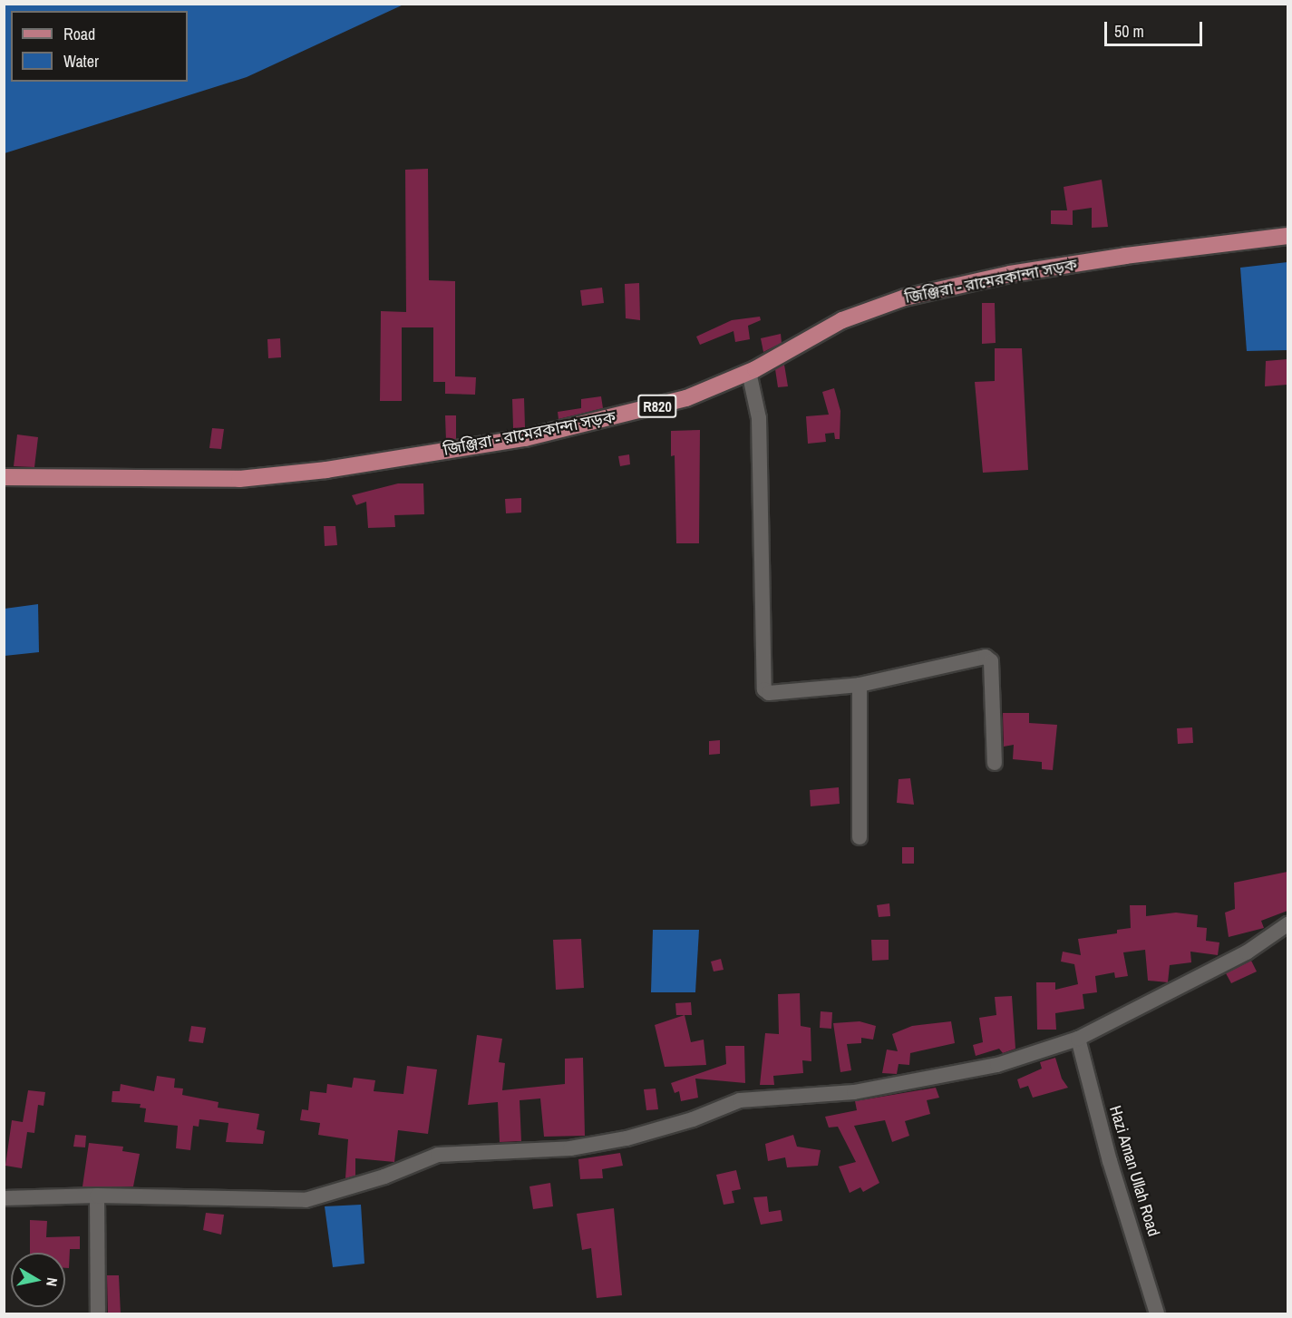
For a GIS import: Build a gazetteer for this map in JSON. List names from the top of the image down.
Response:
{
  "streets": {
    "main road": ["জিঞ্জিরা - রামেরকান্দা সড়ক", "R820"],
    "street": ["Hazi Aman Ullah Road"]
  },
  "legend": ["Road", "Water"],
  "scale_bar": "50 m",
  "north": "right"
}
